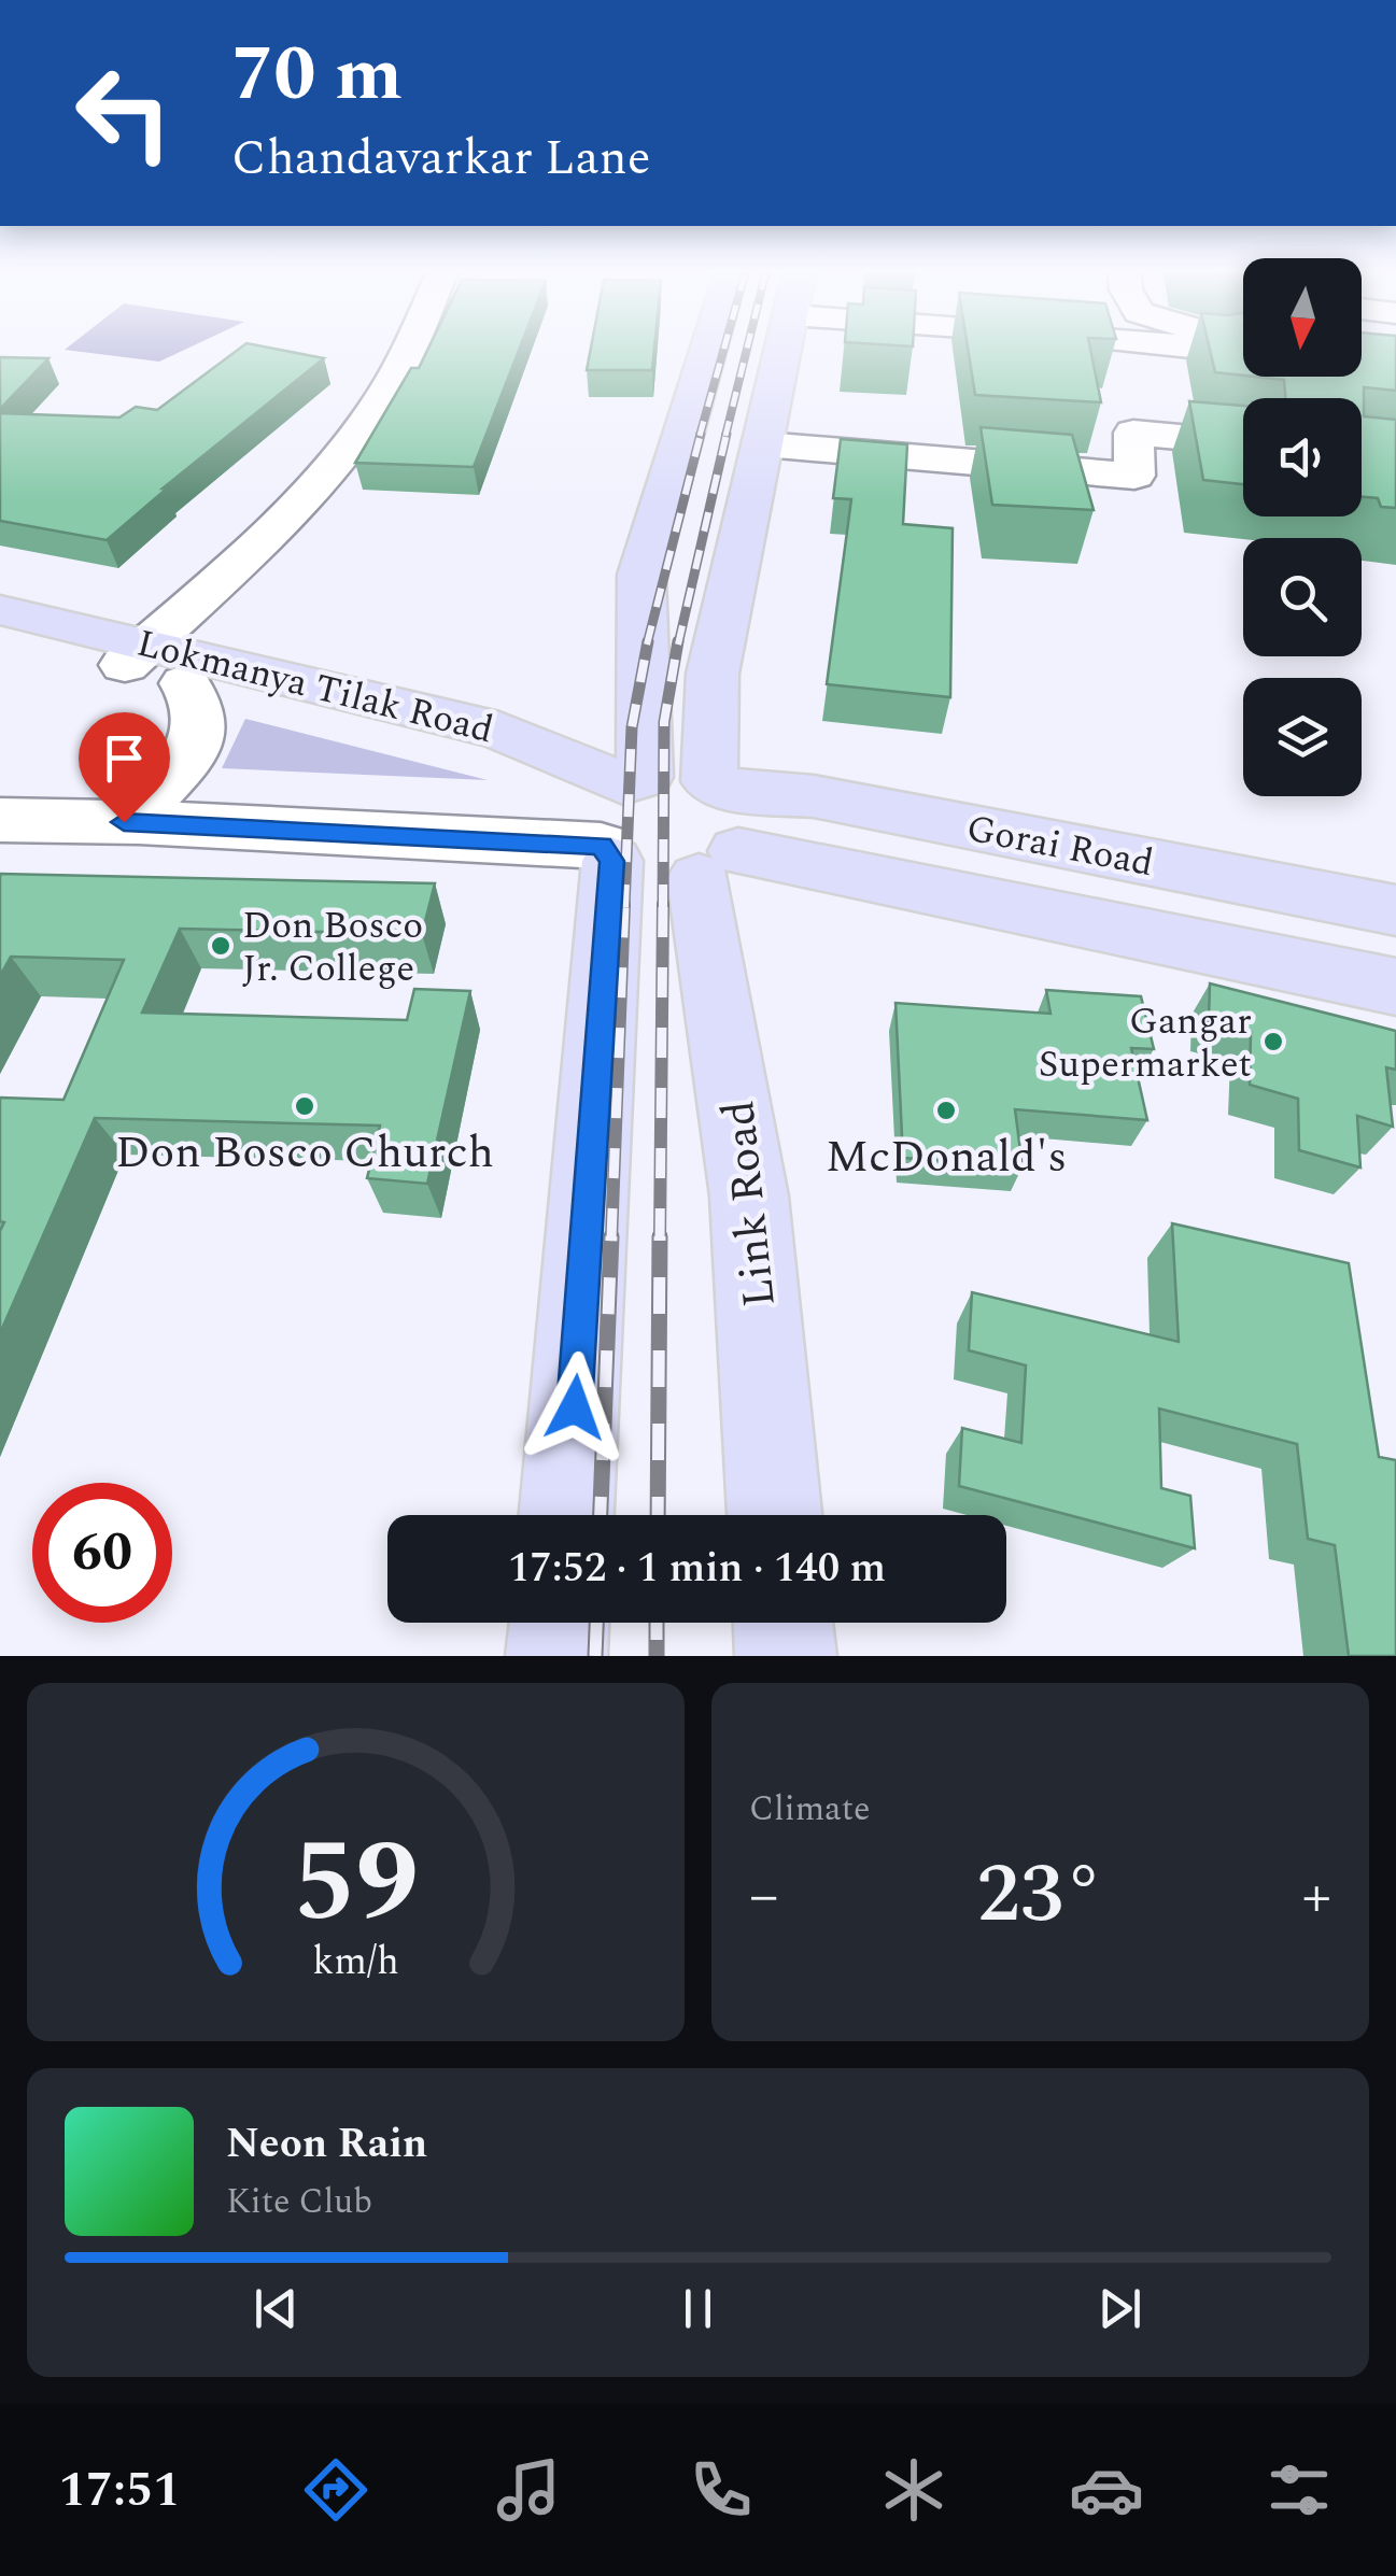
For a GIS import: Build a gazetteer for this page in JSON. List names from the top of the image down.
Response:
{
  "streets": {
    "main road": ["Lokmanya Tilak Road", "Gorai Road", "Link Road"]
  },
  "crossings": [
    ["Lokmanya Tilak Road", "Gorai Road"],
    ["Gorai Road", "Link Road"]
  ],
  "places": [
    "Don Bosco Jr. College",
    "Gangar Supermarket",
    "Don Bosco Church",
    "McDonald's"
  ],
  "north": "bottom",
  "page": {
    "turn": ["70 m", "Chandavarkar Lane"],
    "limit": "60",
    "trip": "17:52 · 1 min · 140 m",
    "tile": "Climate",
    "heat": ["−", "23°", "+"],
    "song": ["Neon Rain", "Kite Club"],
    "tabs": "17:51",
    "gauge": ["59", "km/h"]
  }
}
